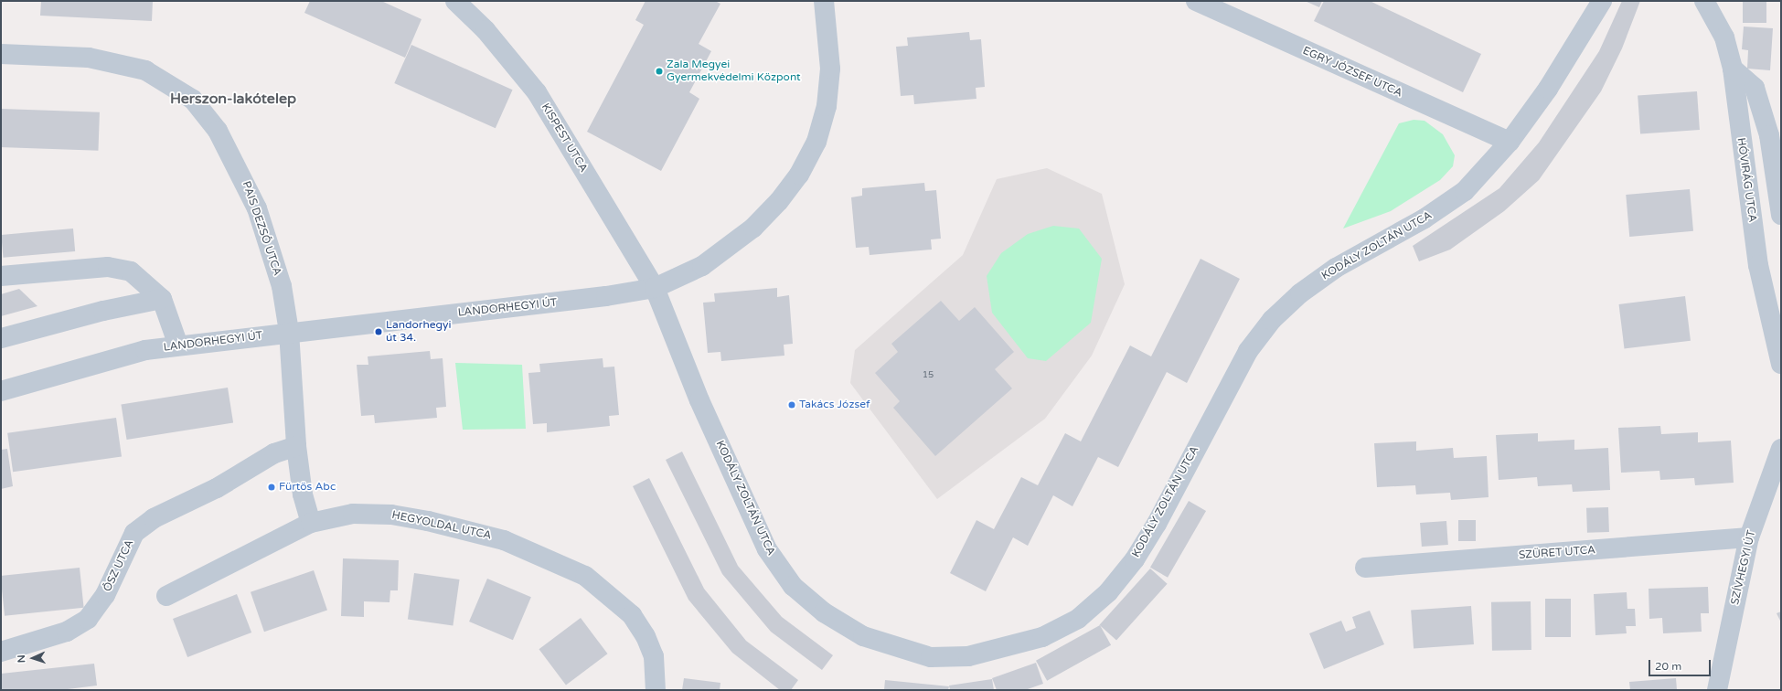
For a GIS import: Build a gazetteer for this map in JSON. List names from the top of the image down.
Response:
{
  "streets": {
    "street": [
      "EGRY JÓZSEF UTCA",
      "KISPEST UTCA",
      "HÓVIRÁG UTCA",
      "PAIS DEZSŐ UTCA",
      "KODÁLY ZOLTÁN UTCA",
      "LANDORHEGYI ÚT",
      "HEGYOLDAL UTCA",
      "SZÜRET UTCA",
      "ŐSZ UTCA",
      "SZÍVHEGYI ÚT"
    ]
  },
  "crossings": [
    ["EGRY JÓZSEF UTCA", "KODÁLY ZOLTÁN UTCA"],
    ["KISPEST UTCA", "KODÁLY ZOLTÁN UTCA"],
    ["KISPEST UTCA", "LANDORHEGYI ÚT"],
    ["PAIS DEZSŐ UTCA", "LANDORHEGYI ÚT"],
    ["KODÁLY ZOLTÁN UTCA", "LANDORHEGYI ÚT"],
    ["SZÜRET UTCA", "SZÍVHEGYI ÚT"]
  ],
  "districts": ["Herszon-lakótelep"],
  "places": [
    "Zala Megyei Gyermekvédelmi Központ",
    "Landorhegyi út 34.",
    "Takács József",
    "Fürtös Abc"
  ],
  "house_numbers": ["15"],
  "scale_bar": "20 m",
  "north": "left"
}
